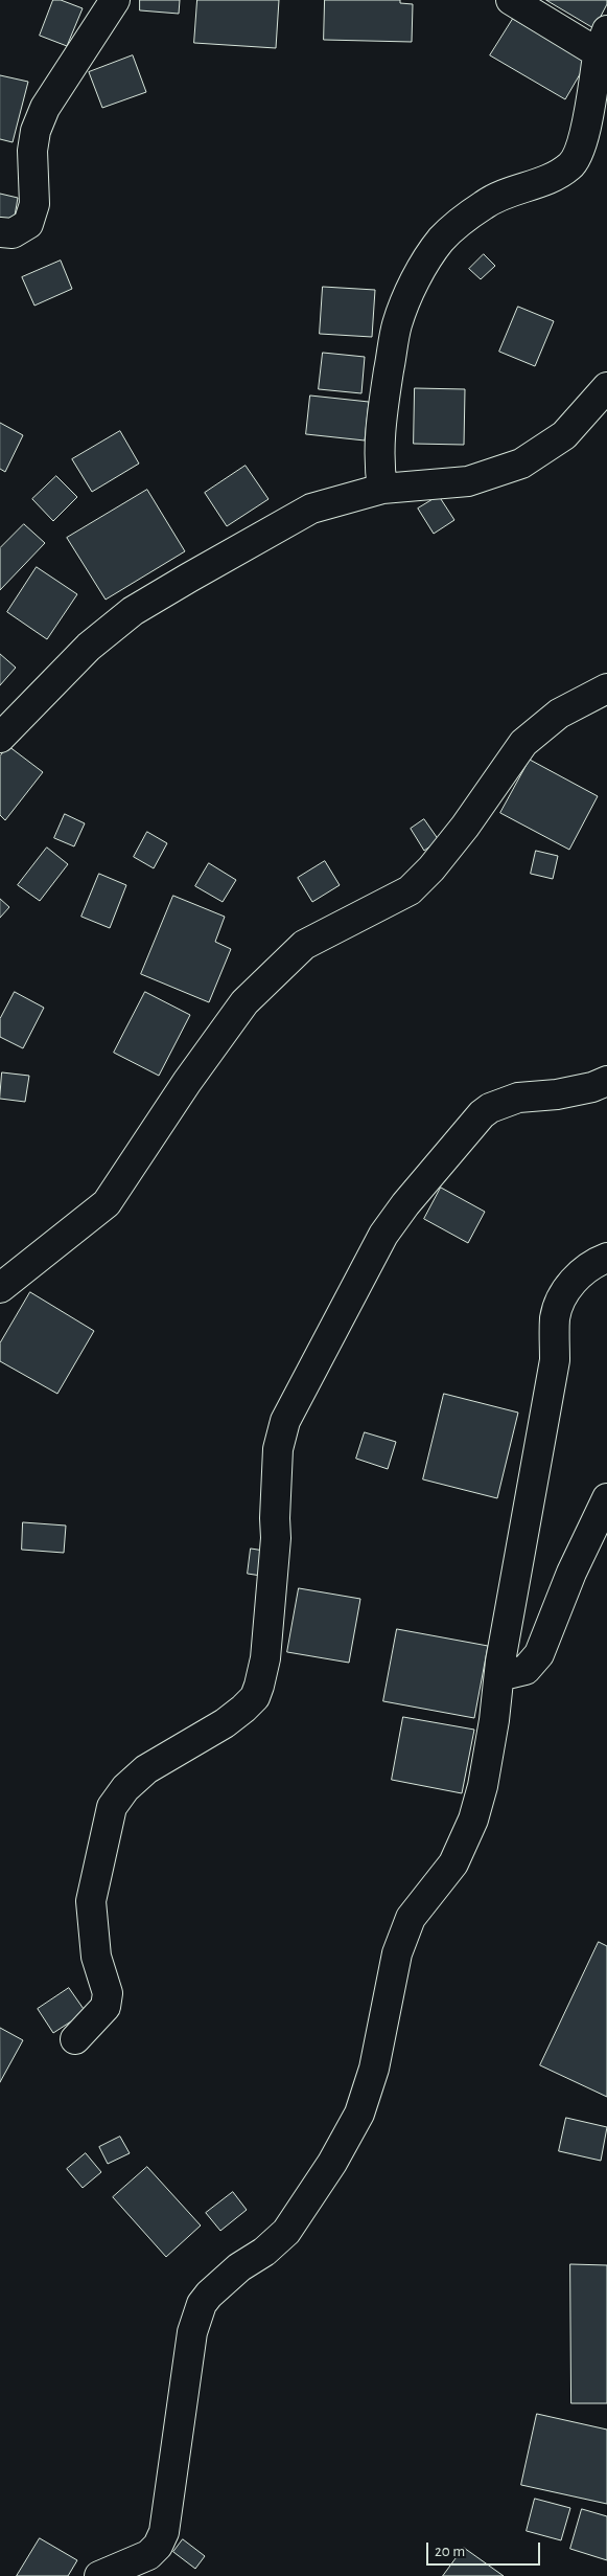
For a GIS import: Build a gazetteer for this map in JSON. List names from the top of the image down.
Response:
{
  "scale_bar": "20 m"
}
